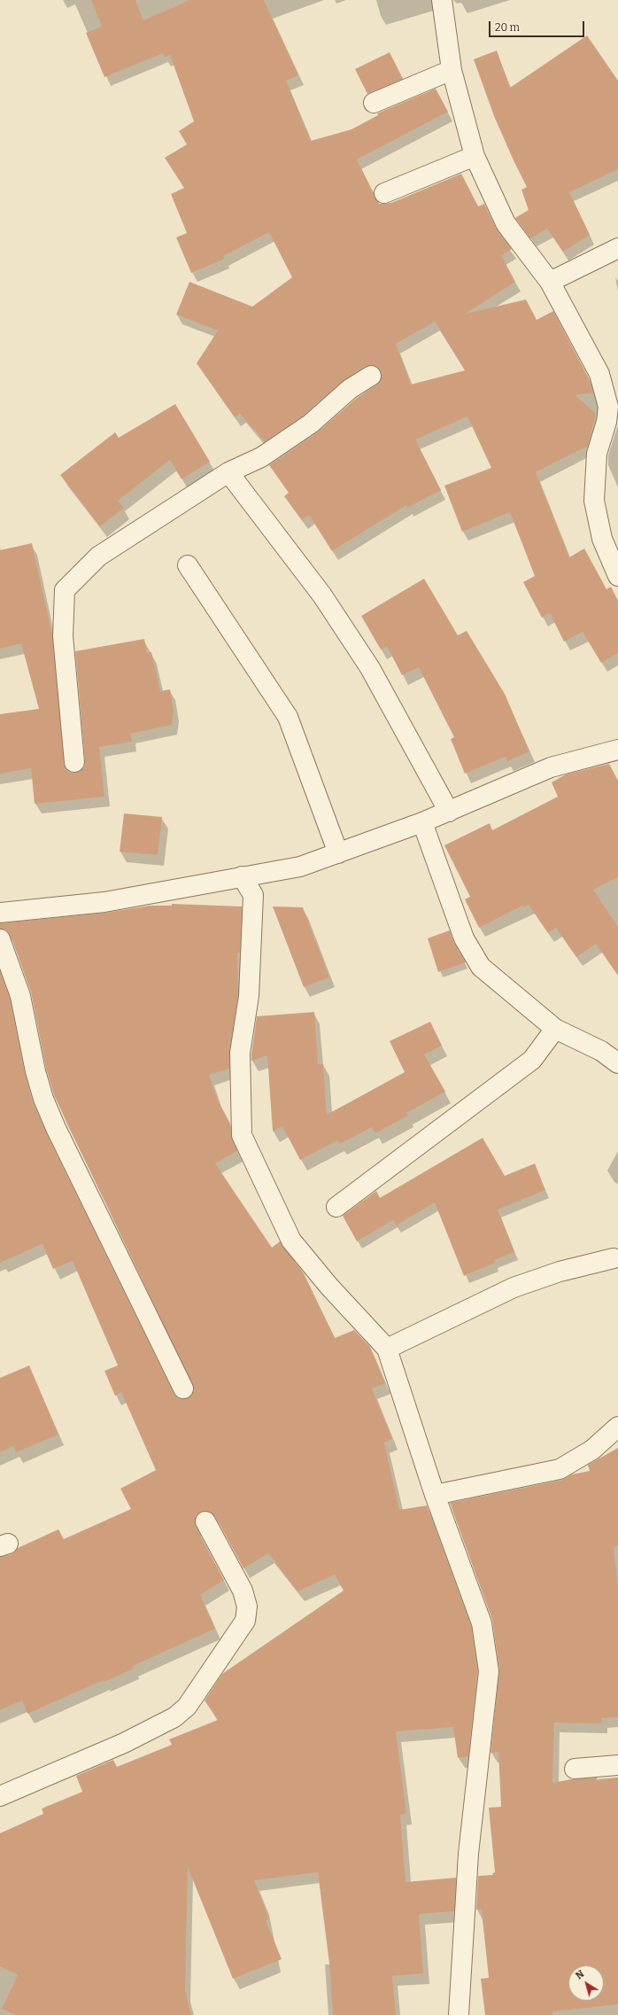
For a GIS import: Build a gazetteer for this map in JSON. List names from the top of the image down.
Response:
{
  "scale_bar": "20 m",
  "north": "top left"
}
